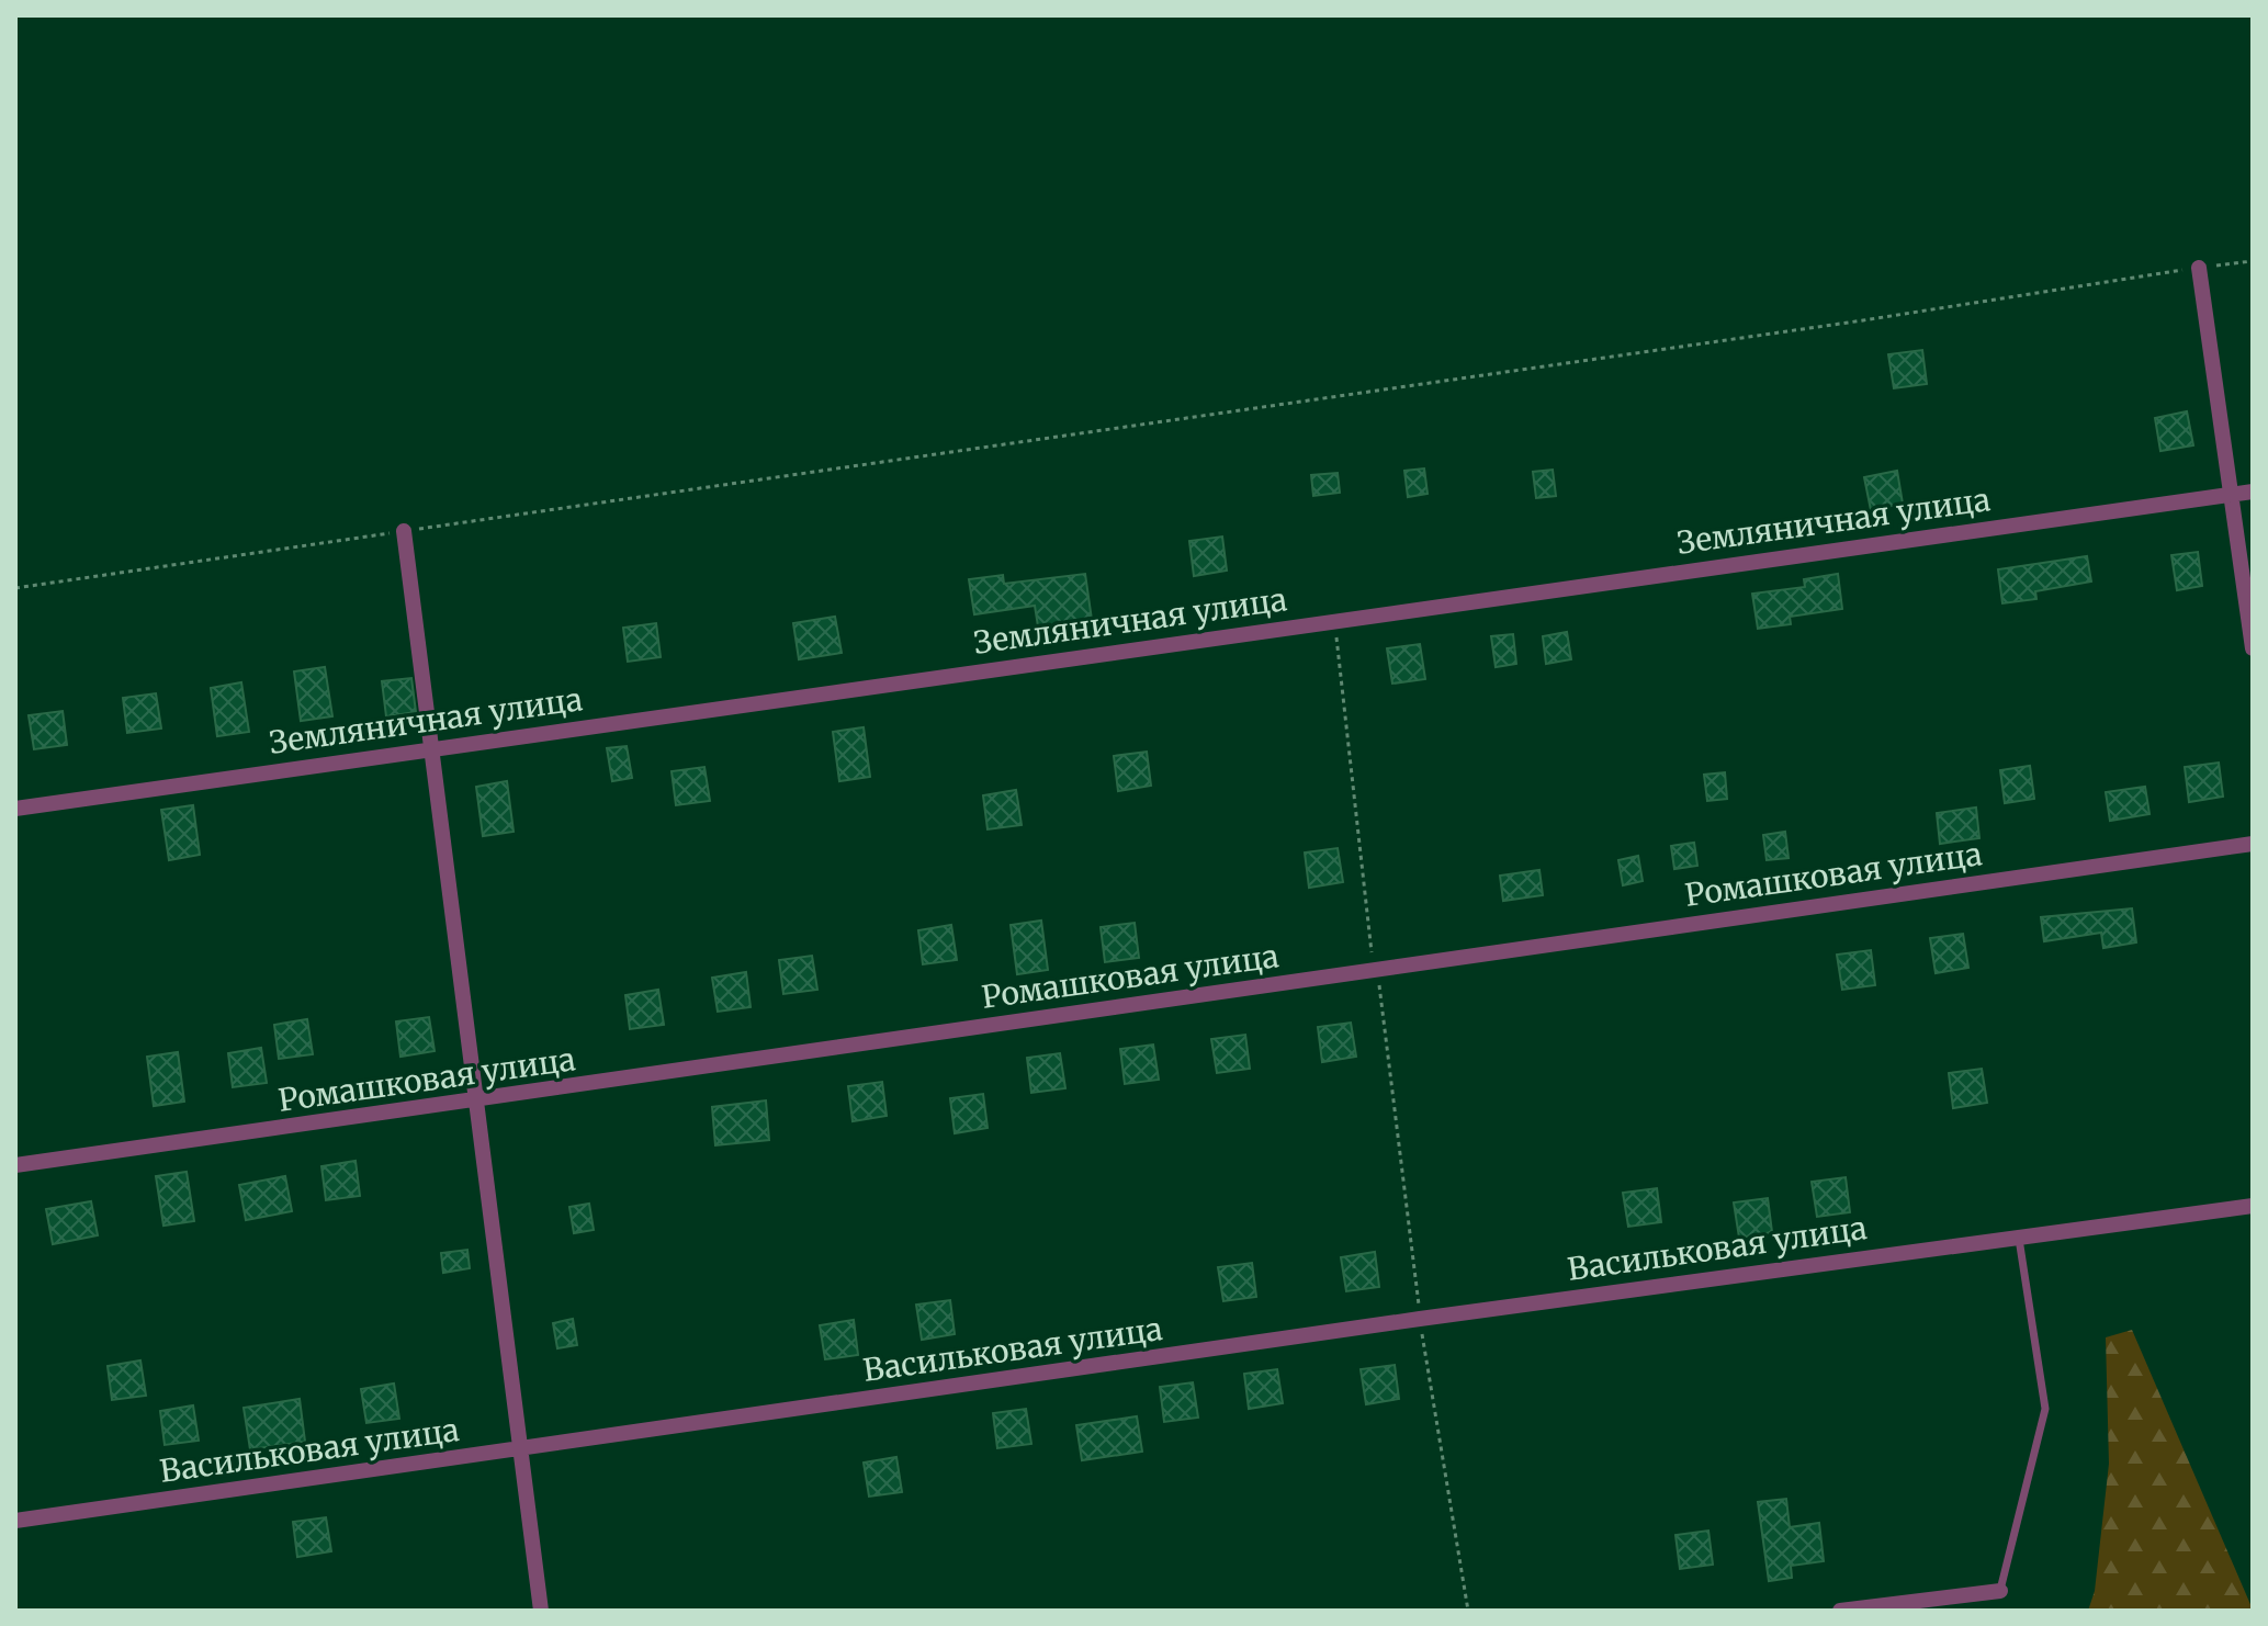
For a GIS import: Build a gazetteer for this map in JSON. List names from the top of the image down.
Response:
{
  "streets": {
    "street": ["Земляничная улица", "Ромашковая улица", "Васильковая улица"]
  }
}
